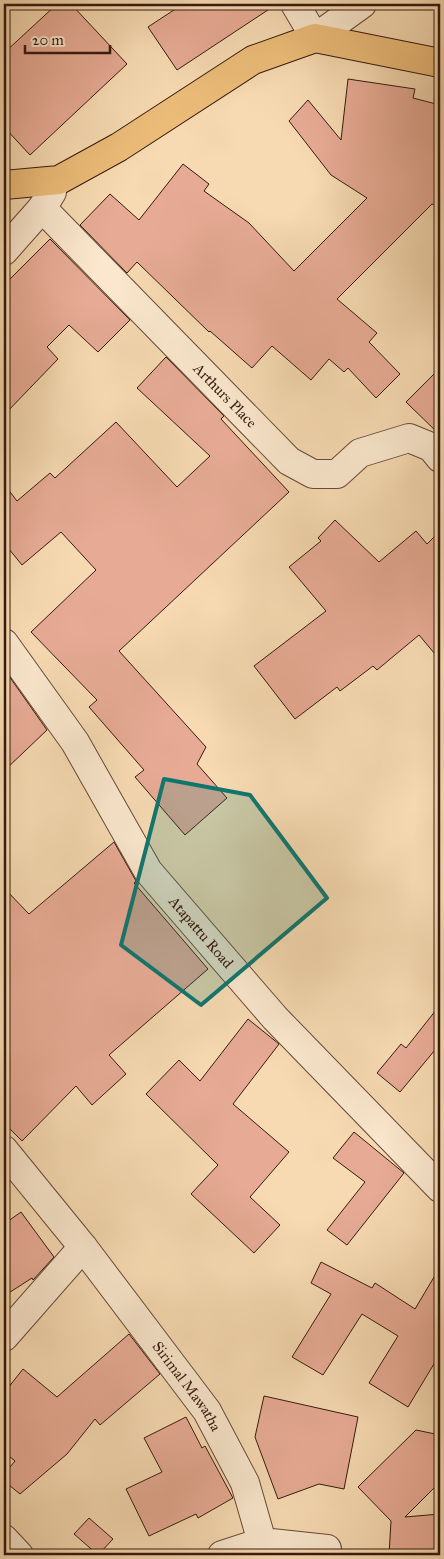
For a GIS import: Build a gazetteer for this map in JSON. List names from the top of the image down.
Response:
{
  "streets": {
    "street": ["Arthurs Place", "Atapattu Road", "Sirimal Mawatha"]
  },
  "scale_bar": "20 m"
}
